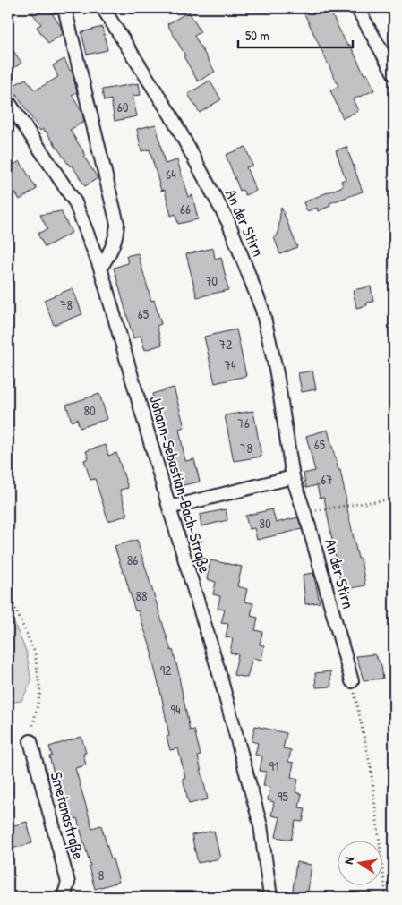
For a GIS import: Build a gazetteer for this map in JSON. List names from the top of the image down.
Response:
{
  "streets": {
    "street": ["An der Stirn", "Johann-Sebastian-Bach-Straße", "Smetanastraße"]
  },
  "house_numbers": [
    "60",
    "64",
    "66",
    "70",
    "78",
    "65",
    "72",
    "74",
    "80",
    "76",
    "65",
    "78",
    "67",
    "80",
    "86",
    "88",
    "92",
    "94",
    "91",
    "95",
    "8"
  ],
  "scale_bar": "50 m",
  "north": "left"
}
